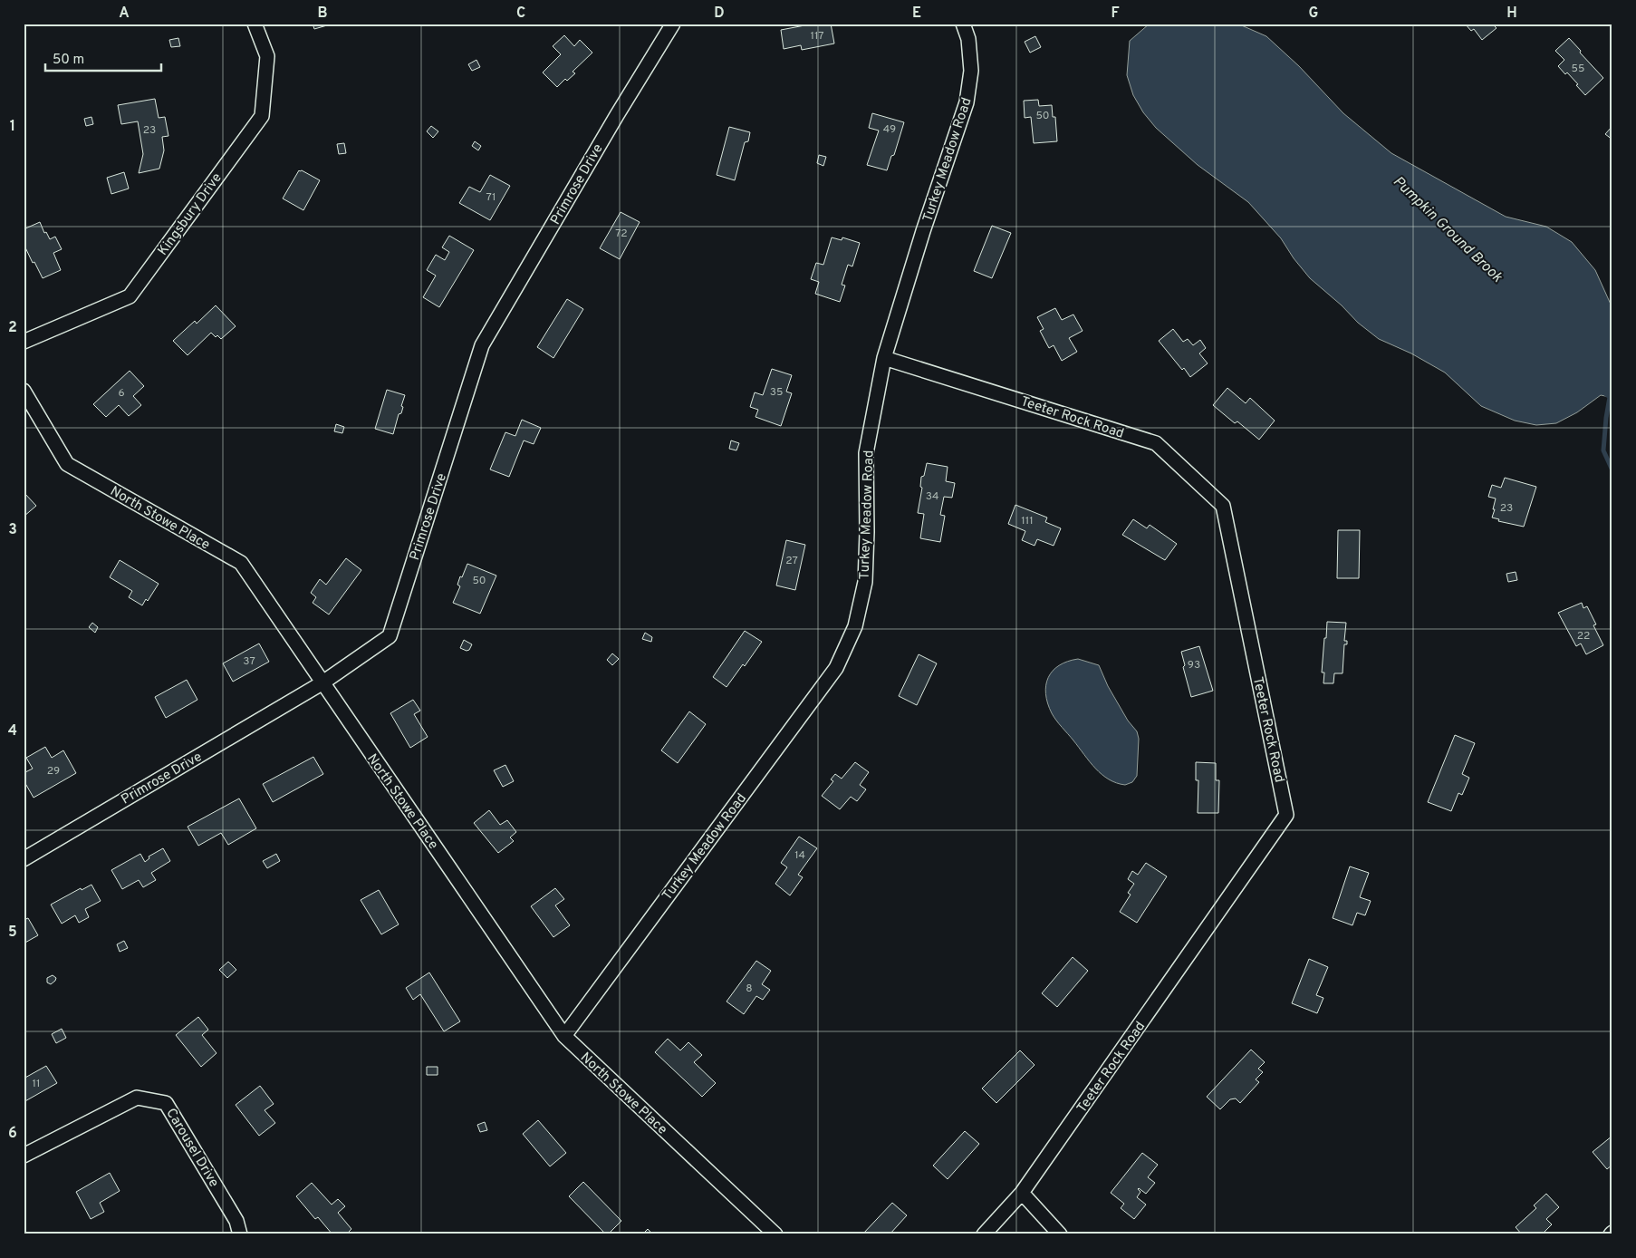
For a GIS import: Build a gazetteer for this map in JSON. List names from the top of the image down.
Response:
{
  "streets": {
    "street": [
      "Turkey Meadow Road",
      "Primrose Drive",
      "Kingsbury Drive",
      "Teeter Rock Road",
      "North Stowe Place",
      "Carousel Drive"
    ]
  },
  "crossings": [
    ["Turkey Meadow Road", "Teeter Rock Road"],
    ["Turkey Meadow Road", "North Stowe Place"],
    ["Primrose Drive", "North Stowe Place"]
  ],
  "water": ["Pumpkin Ground Brook"],
  "house_numbers": [
    "117",
    "55",
    "50",
    "49",
    "23",
    "71",
    "72",
    "35",
    "6",
    "34",
    "23",
    "111",
    "27",
    "50",
    "22",
    "37",
    "93",
    "29",
    "14",
    "8",
    "11"
  ],
  "scale_bar": "50 m",
  "grid": {
    "columns": [
      "A",
      "B",
      "C",
      "D",
      "E",
      "F",
      "G",
      "H"
    ],
    "rows": [
      "1",
      "2",
      "3",
      "4",
      "5",
      "6"
    ]
  }
}
